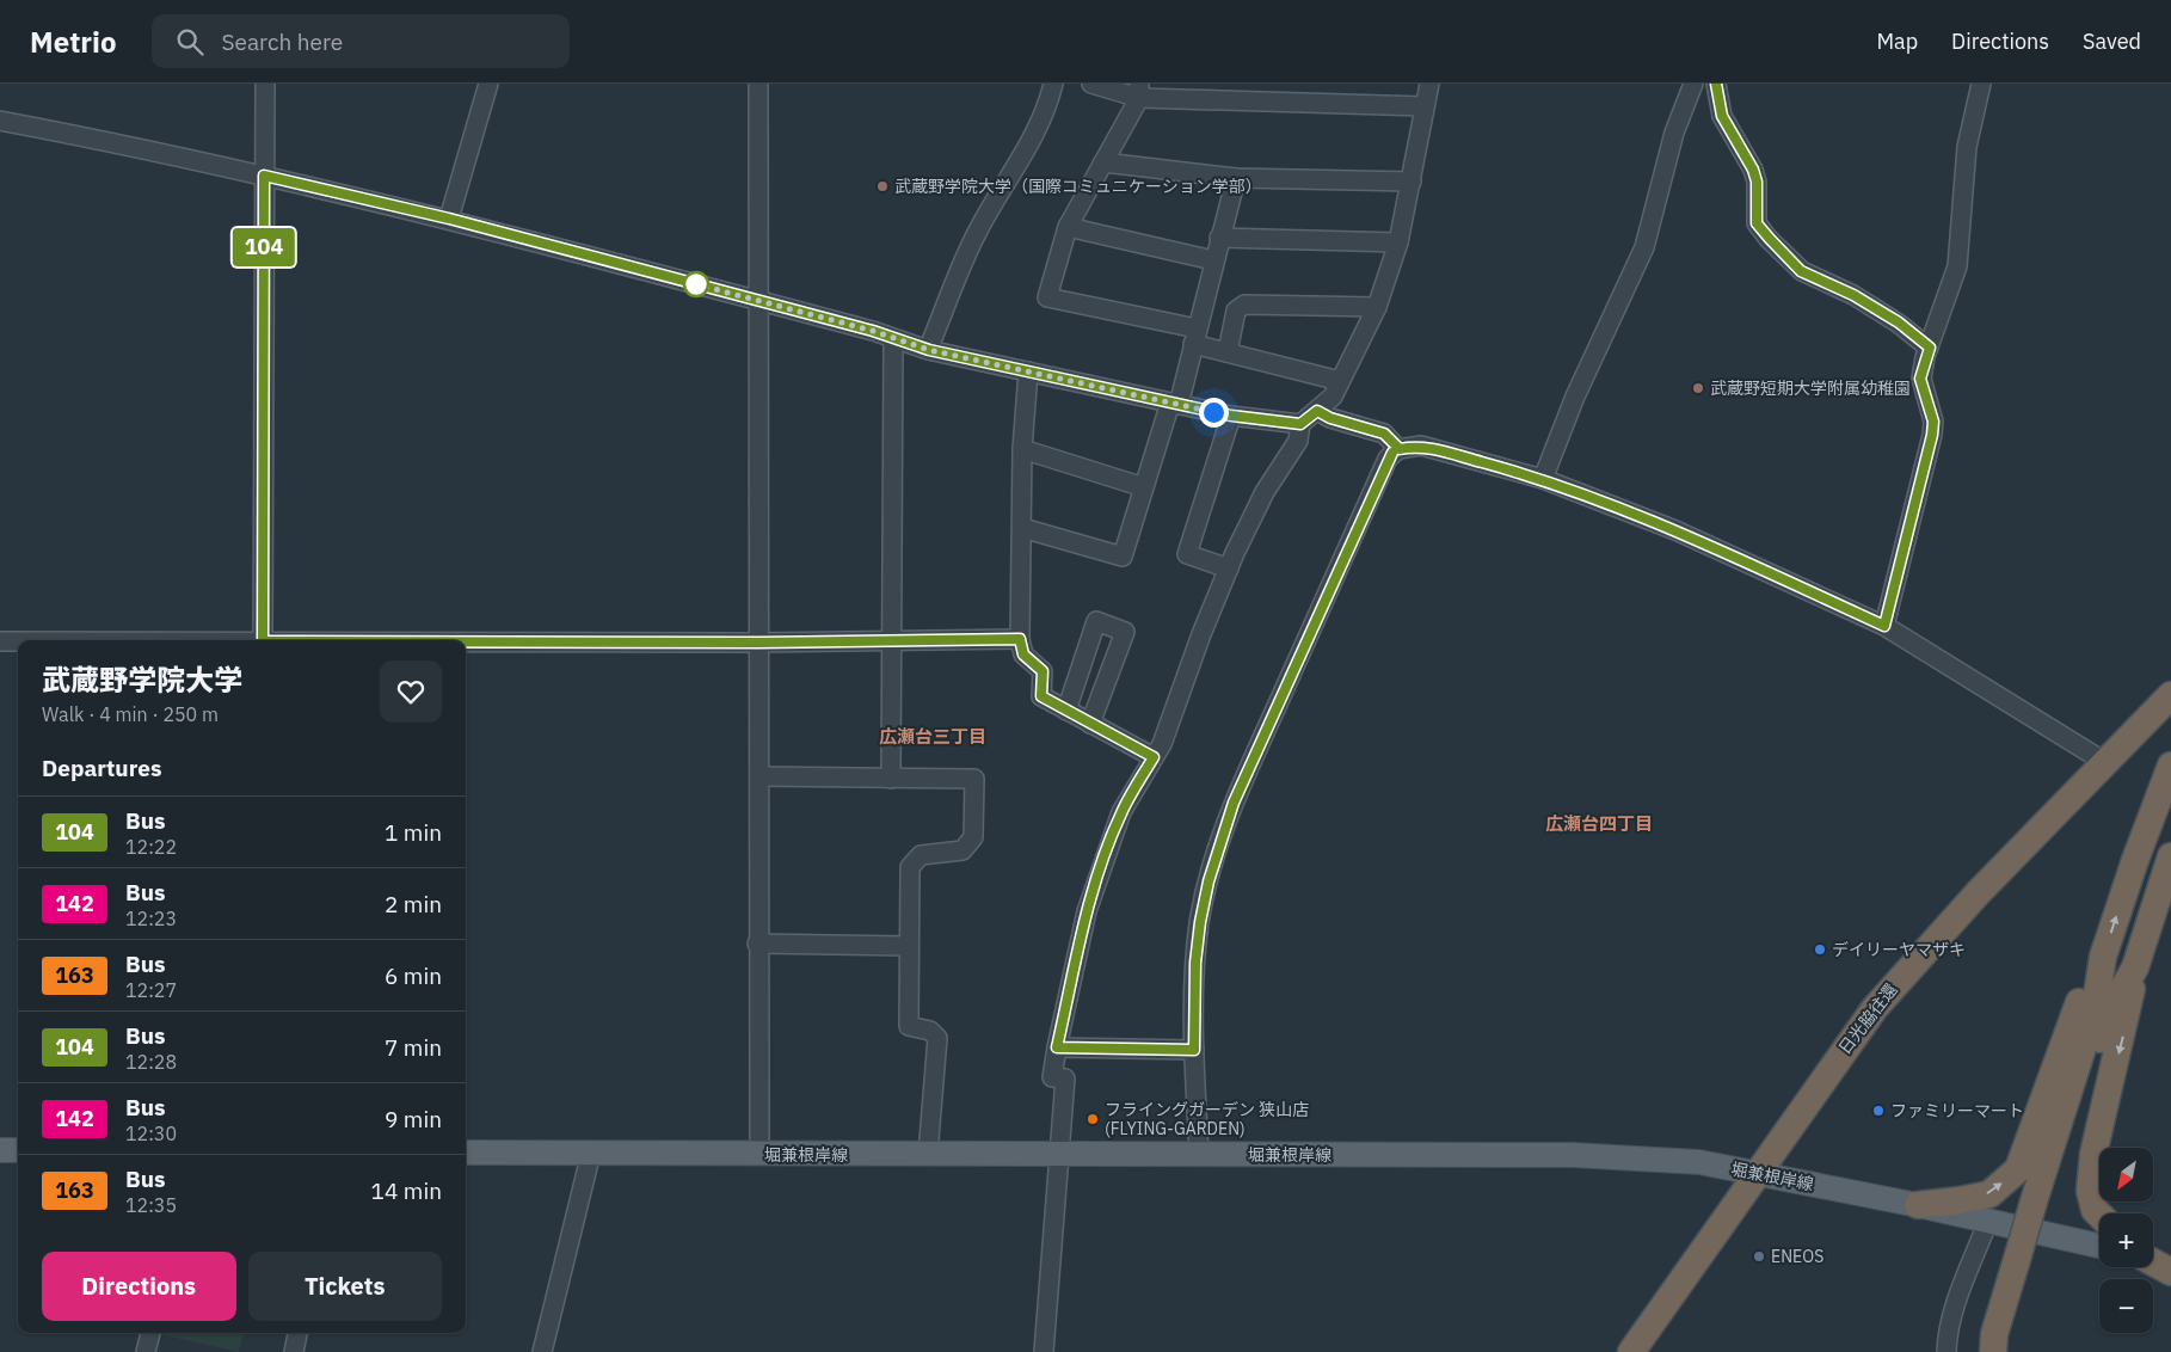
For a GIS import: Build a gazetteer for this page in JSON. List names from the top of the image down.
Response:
{
  "streets": {
    "highway": ["日光脇往還"],
    "main road": ["堀兼根岸線"]
  },
  "crossings": [
    ["日光脇往還", "堀兼根岸線"]
  ],
  "districts": ["広瀬台三丁目", "広瀬台四丁目"],
  "places": [
    "武蔵野学院大学（国際コミュニケーション学部）",
    "武蔵野短期大学附属幼稚園",
    "デイリーヤマザキ",
    "ファミリーマート",
    "フライングガーデン 狭山店 (FLYING-GARDEN)",
    "ENEOS"
  ],
  "lines": ["bus line 104"],
  "north": "bottom left",
  "page": {
    "header": "Metrio",
    "search": "Search here",
    "nav": ["Map", "Directions", "Saved"],
    "on_map": "104",
    "heading": [
      ["武蔵野学院大学", "Walk · 4 min · 250 m"],
      "Departures"
    ],
    "list": [
      {
        "mark": "104",
        "name": "Bus",
        "note": "12:22",
        "value": "1 min"
      },
      {
        "mark": "142",
        "name": "Bus",
        "note": "12:23",
        "value": "2 min"
      },
      {
        "mark": "163",
        "name": "Bus",
        "note": "12:27",
        "value": "6 min"
      },
      {
        "mark": "104",
        "name": "Bus",
        "note": "12:28",
        "value": "7 min"
      },
      {
        "mark": "142",
        "name": "Bus",
        "note": "12:30",
        "value": "9 min"
      },
      {
        "mark": "163",
        "name": "Bus",
        "note": "12:35",
        "value": "14 min"
      }
    ],
    "map_buttons": ["+", "−"],
    "buttons": ["Directions", "Tickets"]
  }
}
